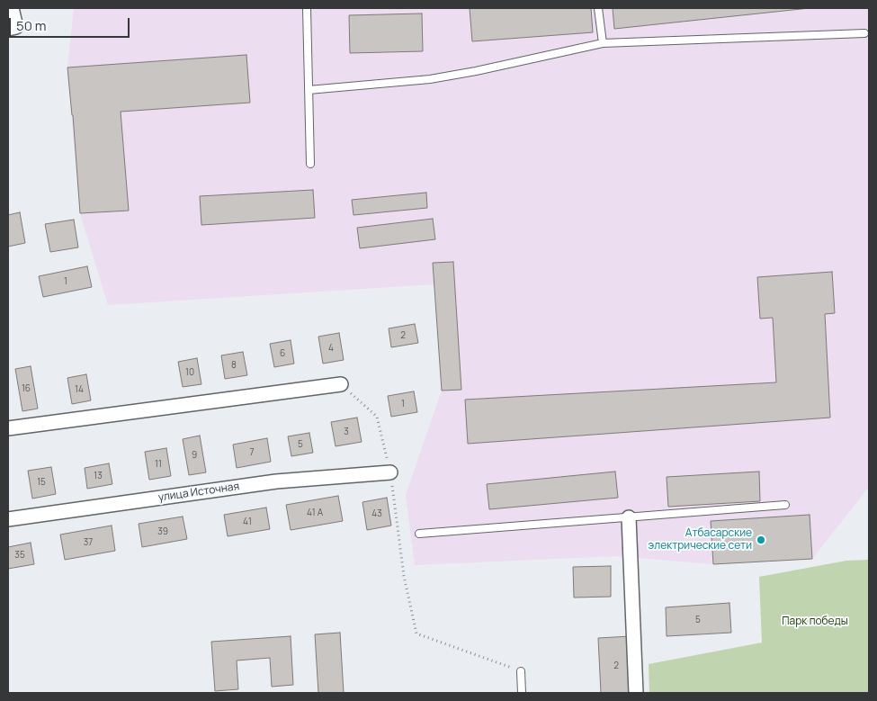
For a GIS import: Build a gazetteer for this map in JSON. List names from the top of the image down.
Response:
{
  "streets": {
    "street": ["улица Источная"]
  },
  "parks": ["Парк победы"],
  "places": ["Атбасарские электрические сети"],
  "house_numbers": [
    "1",
    "2",
    "4",
    "6",
    "8",
    "10",
    "16",
    "14",
    "1",
    "3",
    "5",
    "7",
    "9",
    "11",
    "13",
    "15",
    "41 А",
    "43",
    "41",
    "39",
    "37",
    "35",
    "5",
    "2"
  ],
  "scale_bar": "50 m"
}
